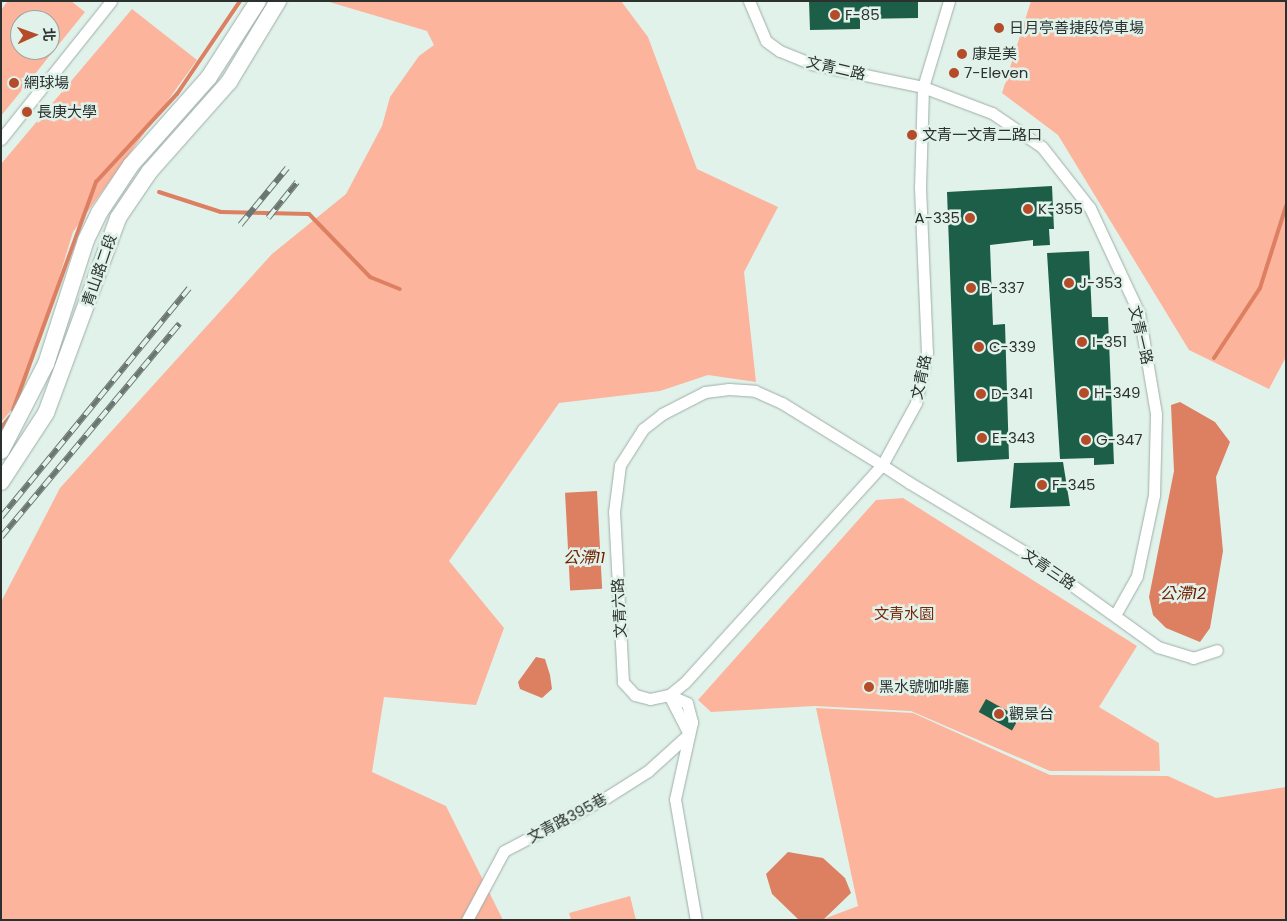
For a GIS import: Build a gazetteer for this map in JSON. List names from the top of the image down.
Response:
{
  "streets": {
    "street": [
      "文青二路",
      "青山路二段",
      "文青一路",
      "文青路",
      "文青三路",
      "文青六路",
      "文青路395巷"
    ]
  },
  "crossings": [
    ["文青二路", "文青一路"],
    ["文青二路", "文青路"],
    ["文青一路", "文青路"],
    ["文青一路", "文青三路"],
    ["文青路", "文青三路"],
    ["文青路", "文青六路"],
    ["文青三路", "文青六路"]
  ],
  "water": ["公滯11", "公滯12"],
  "parks": ["文青水園"],
  "places": [
    "F-85",
    "日月亭善捷段停車場",
    "康是美",
    "7-Eleven",
    "網球場",
    "長庚大學",
    "文青一文青二路口",
    "K-355",
    "A-335",
    "J-353",
    "B-337",
    "I-351",
    "C-339",
    "H-349",
    "D-341",
    "E-343",
    "G-347",
    "F-345",
    "黑水號咖啡廳",
    "觀景台"
  ],
  "north": "right"
}
